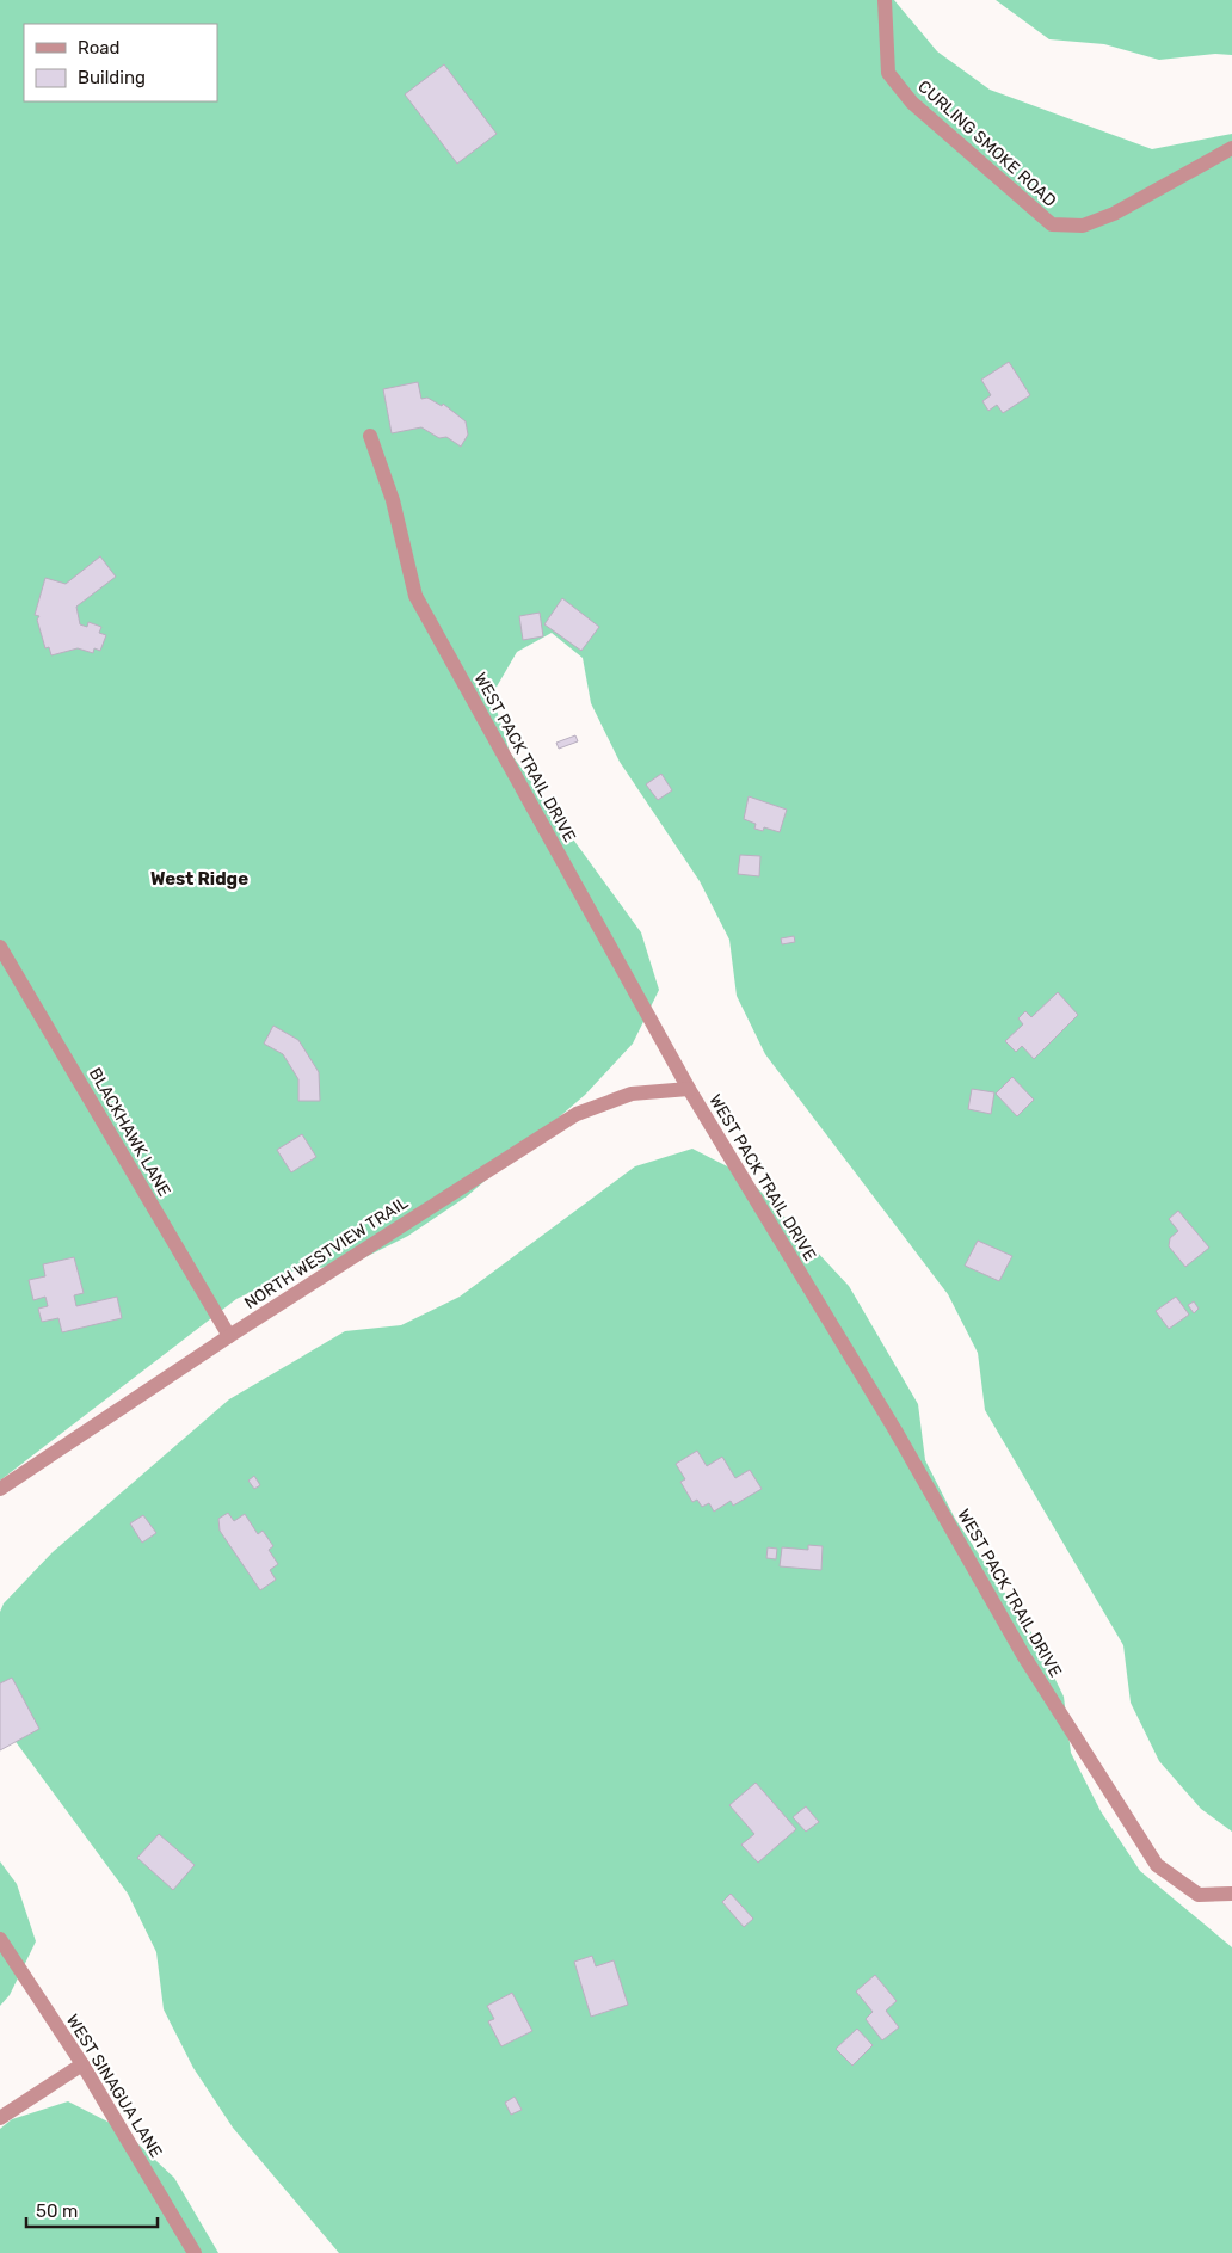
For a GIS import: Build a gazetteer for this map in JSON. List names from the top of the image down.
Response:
{
  "streets": {
    "street": [
      "CURLING SMOKE ROAD",
      "WEST PACK TRAIL DRIVE",
      "BLACKHAWK LANE",
      "NORTH WESTVIEW TRAIL",
      "WEST SINAGUA LANE"
    ]
  },
  "crossings": [
    ["WEST PACK TRAIL DRIVE", "NORTH WESTVIEW TRAIL"],
    ["BLACKHAWK LANE", "NORTH WESTVIEW TRAIL"]
  ],
  "districts": ["West Ridge"],
  "legend": ["Road", "Building"],
  "scale_bar": "50 m"
}
